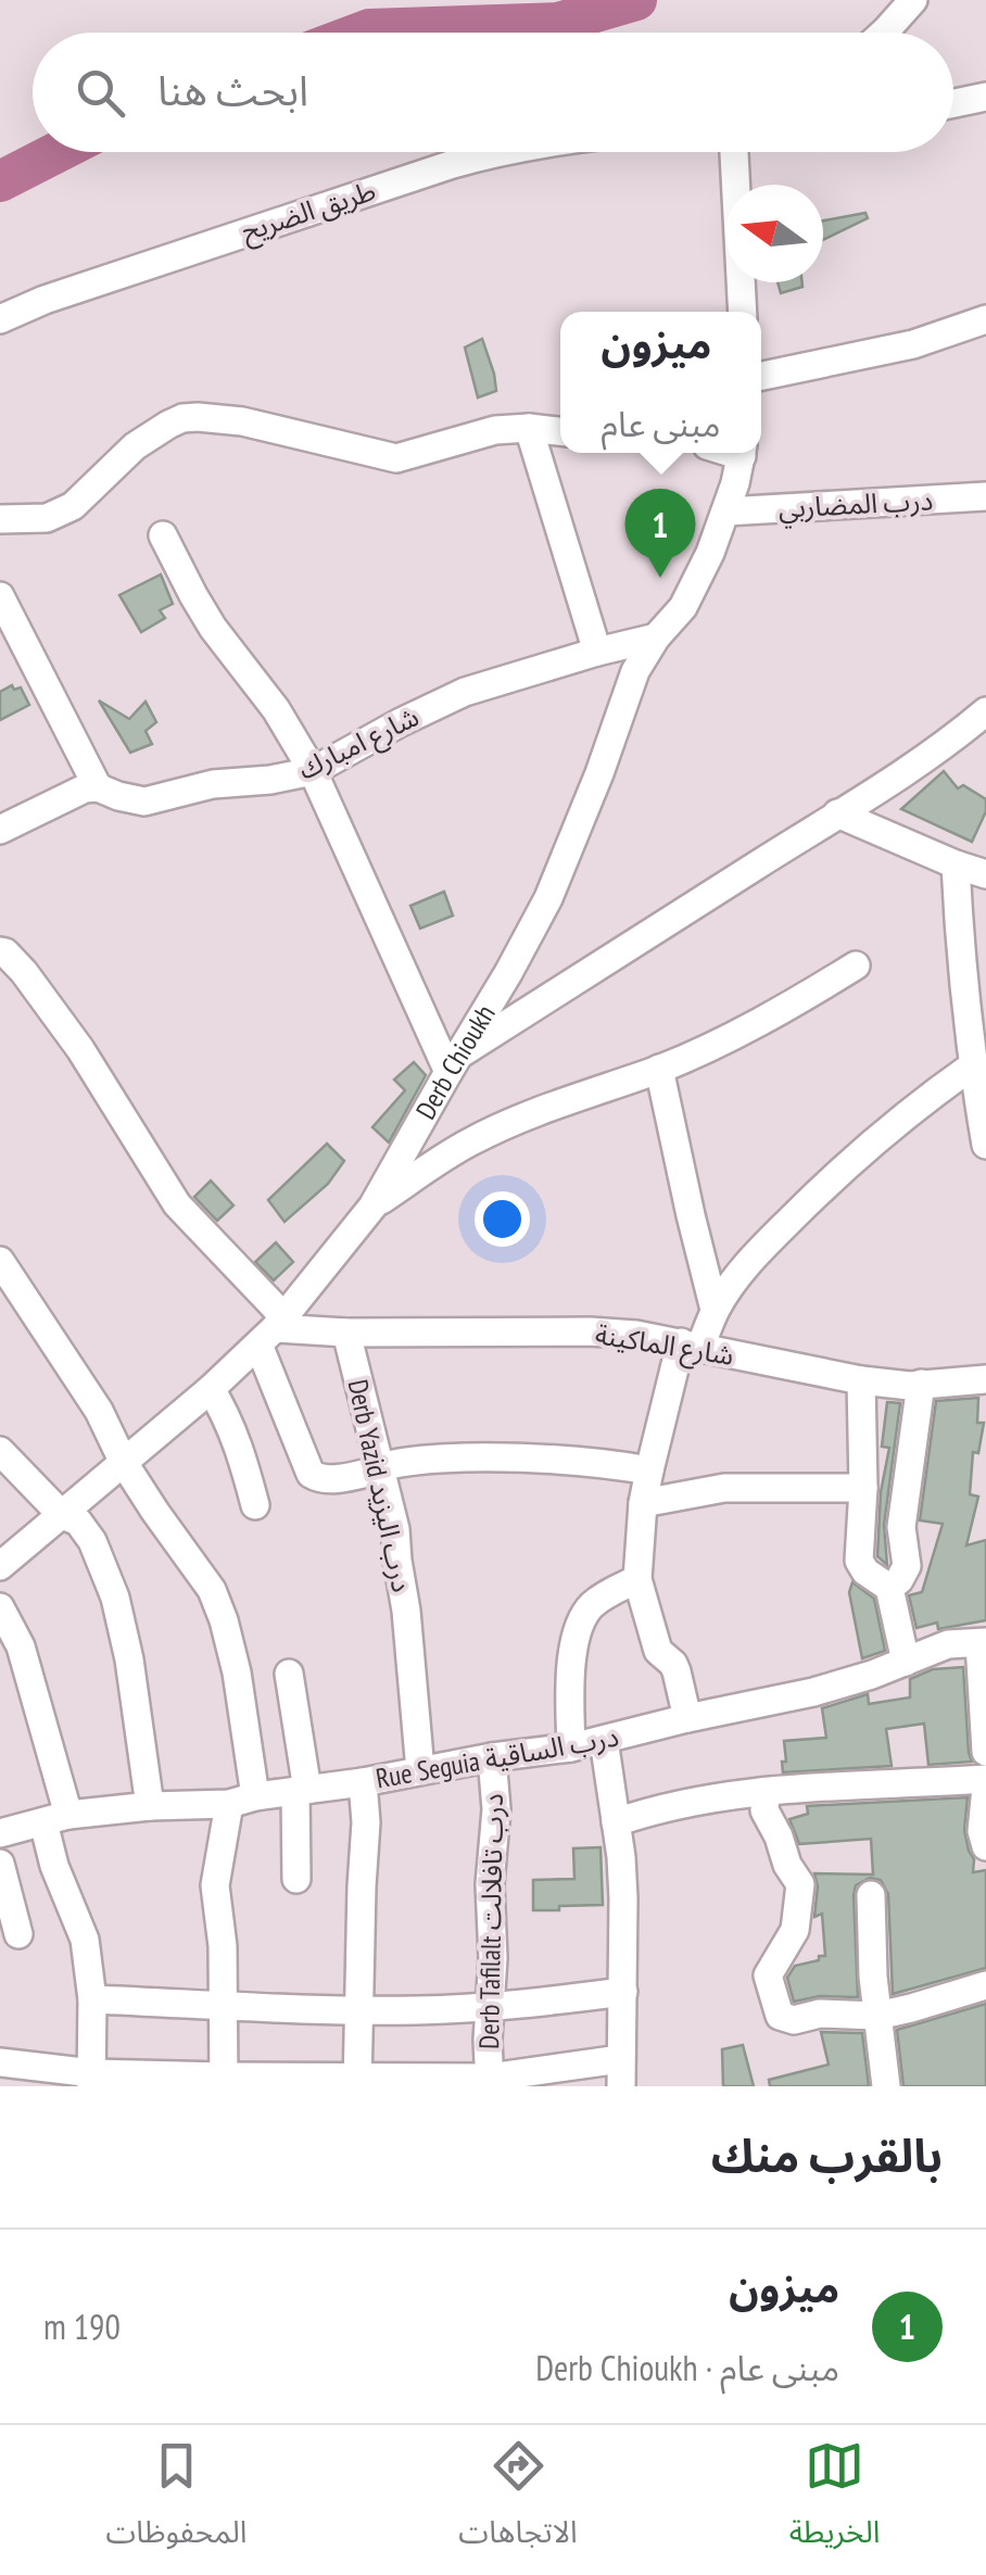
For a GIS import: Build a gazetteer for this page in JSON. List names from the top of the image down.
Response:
{
  "streets": {
    "street": [
      "طريق الضريح",
      "درب المضاربي",
      "شارع امبارك",
      "Derb Chioukh",
      "شارع الماكينة",
      "Derb Yazid درب اليزيد",
      "Rue Seguia درب الساقية",
      "Derb Tafilalt درب تافلالت"
    ]
  },
  "crossings": [
    ["درب المضاربي", "Derb Chioukh"],
    ["شارع امبارك", "Derb Chioukh"],
    ["Derb Chioukh", "شارع الماكينة"],
    ["شارع الماكينة", "Derb Yazid درب اليزيد"],
    ["Derb Yazid درب اليزيد", "Rue Seguia درب الساقية"],
    ["Rue Seguia درب الساقية", "Derb Tafilalt درب تافلالت"]
  ],
  "north": "left",
  "page": {
    "search": "ابحث هنا",
    "popup": ["ميزون", "مبنى عام"],
    "pins": "1",
    "heading": "بالقرب منك",
    "list": [
      {
        "mark": "1",
        "name": "ميزون",
        "note": "مبنى عام · Derb Chioukh",
        "value": "190 m"
      }
    ],
    "nav": ["الخريطة", "الاتجاهات", "المحفوظات"]
  }
}
